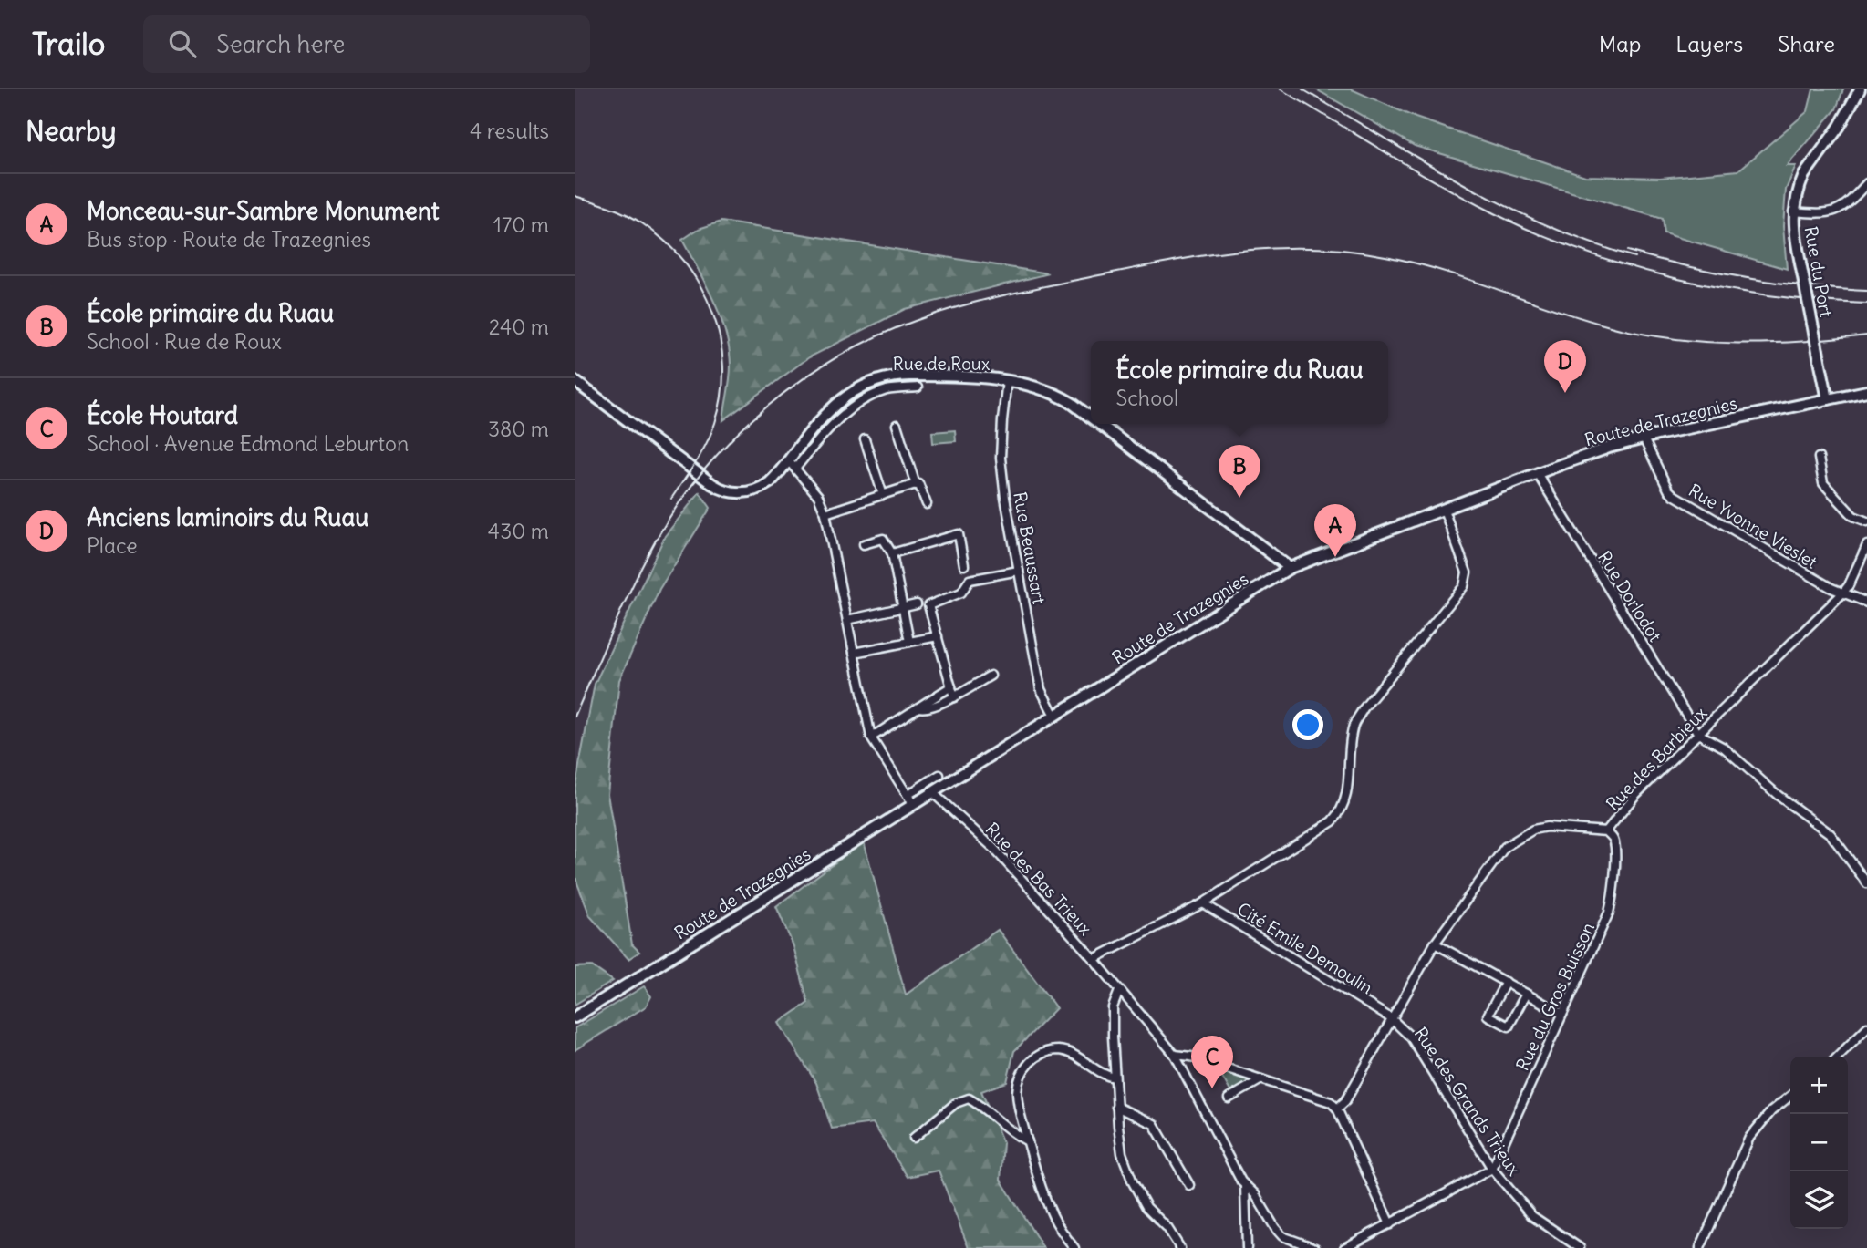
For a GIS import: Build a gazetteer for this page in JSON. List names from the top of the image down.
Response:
{
  "streets": {
    "main road": ["Rue du Port", "Rue de Roux", "Route de Trazegnies"],
    "street": [
      "Rue Yvonne Vieslet",
      "Rue Beaussart",
      "Rue Dorlodot",
      "Rue des Barbieux",
      "Rue des Bas Trieux",
      "Cité Emile Demoulin",
      "Rue du Gros Buisson",
      "Rue des Grands Trieux"
    ]
  },
  "crossings": [
    ["Rue du Port", "Route de Trazegnies"],
    ["Rue de Roux", "Route de Trazegnies"],
    ["Rue de Roux", "Rue Beaussart"],
    ["Route de Trazegnies", "Rue Yvonne Vieslet"],
    ["Route de Trazegnies", "Rue Beaussart"],
    ["Route de Trazegnies", "Rue Dorlodot"],
    ["Route de Trazegnies", "Rue des Bas Trieux"],
    ["Rue Yvonne Vieslet", "Rue des Barbieux"],
    ["Rue Dorlodot", "Rue des Barbieux"],
    ["Rue des Barbieux", "Cité Emile Demoulin"],
    ["Rue des Barbieux", "Rue du Gros Buisson"],
    ["Rue des Barbieux", "Rue des Grands Trieux"],
    ["Cité Emile Demoulin", "Rue des Grands Trieux"],
    ["Rue du Gros Buisson", "Rue des Grands Trieux"]
  ],
  "page": {
    "header": "Trailo",
    "search": "Search here",
    "nav": ["Map", "Layers", "Share"],
    "heading": ["Nearby", "4 results"],
    "list": [
      {
        "mark": "A",
        "name": "Monceau-sur-Sambre Monument",
        "note": "Bus stop · Route de Trazegnies",
        "value": "170 m"
      },
      {
        "mark": "B",
        "name": "École primaire du Ruau",
        "note": "School · Rue de Roux",
        "value": "240 m"
      },
      {
        "mark": "C",
        "name": "École Houtard",
        "note": "School · Avenue Edmond Leburton",
        "value": "380 m"
      },
      {
        "mark": "D",
        "name": "Anciens laminoirs du Ruau",
        "note": "Place",
        "value": "430 m"
      }
    ],
    "pins": [
      "D",
      "B",
      "A",
      "C"
    ],
    "popup": ["École primaire du Ruau", "School"],
    "map_buttons": ["+", "−"]
  }
}
